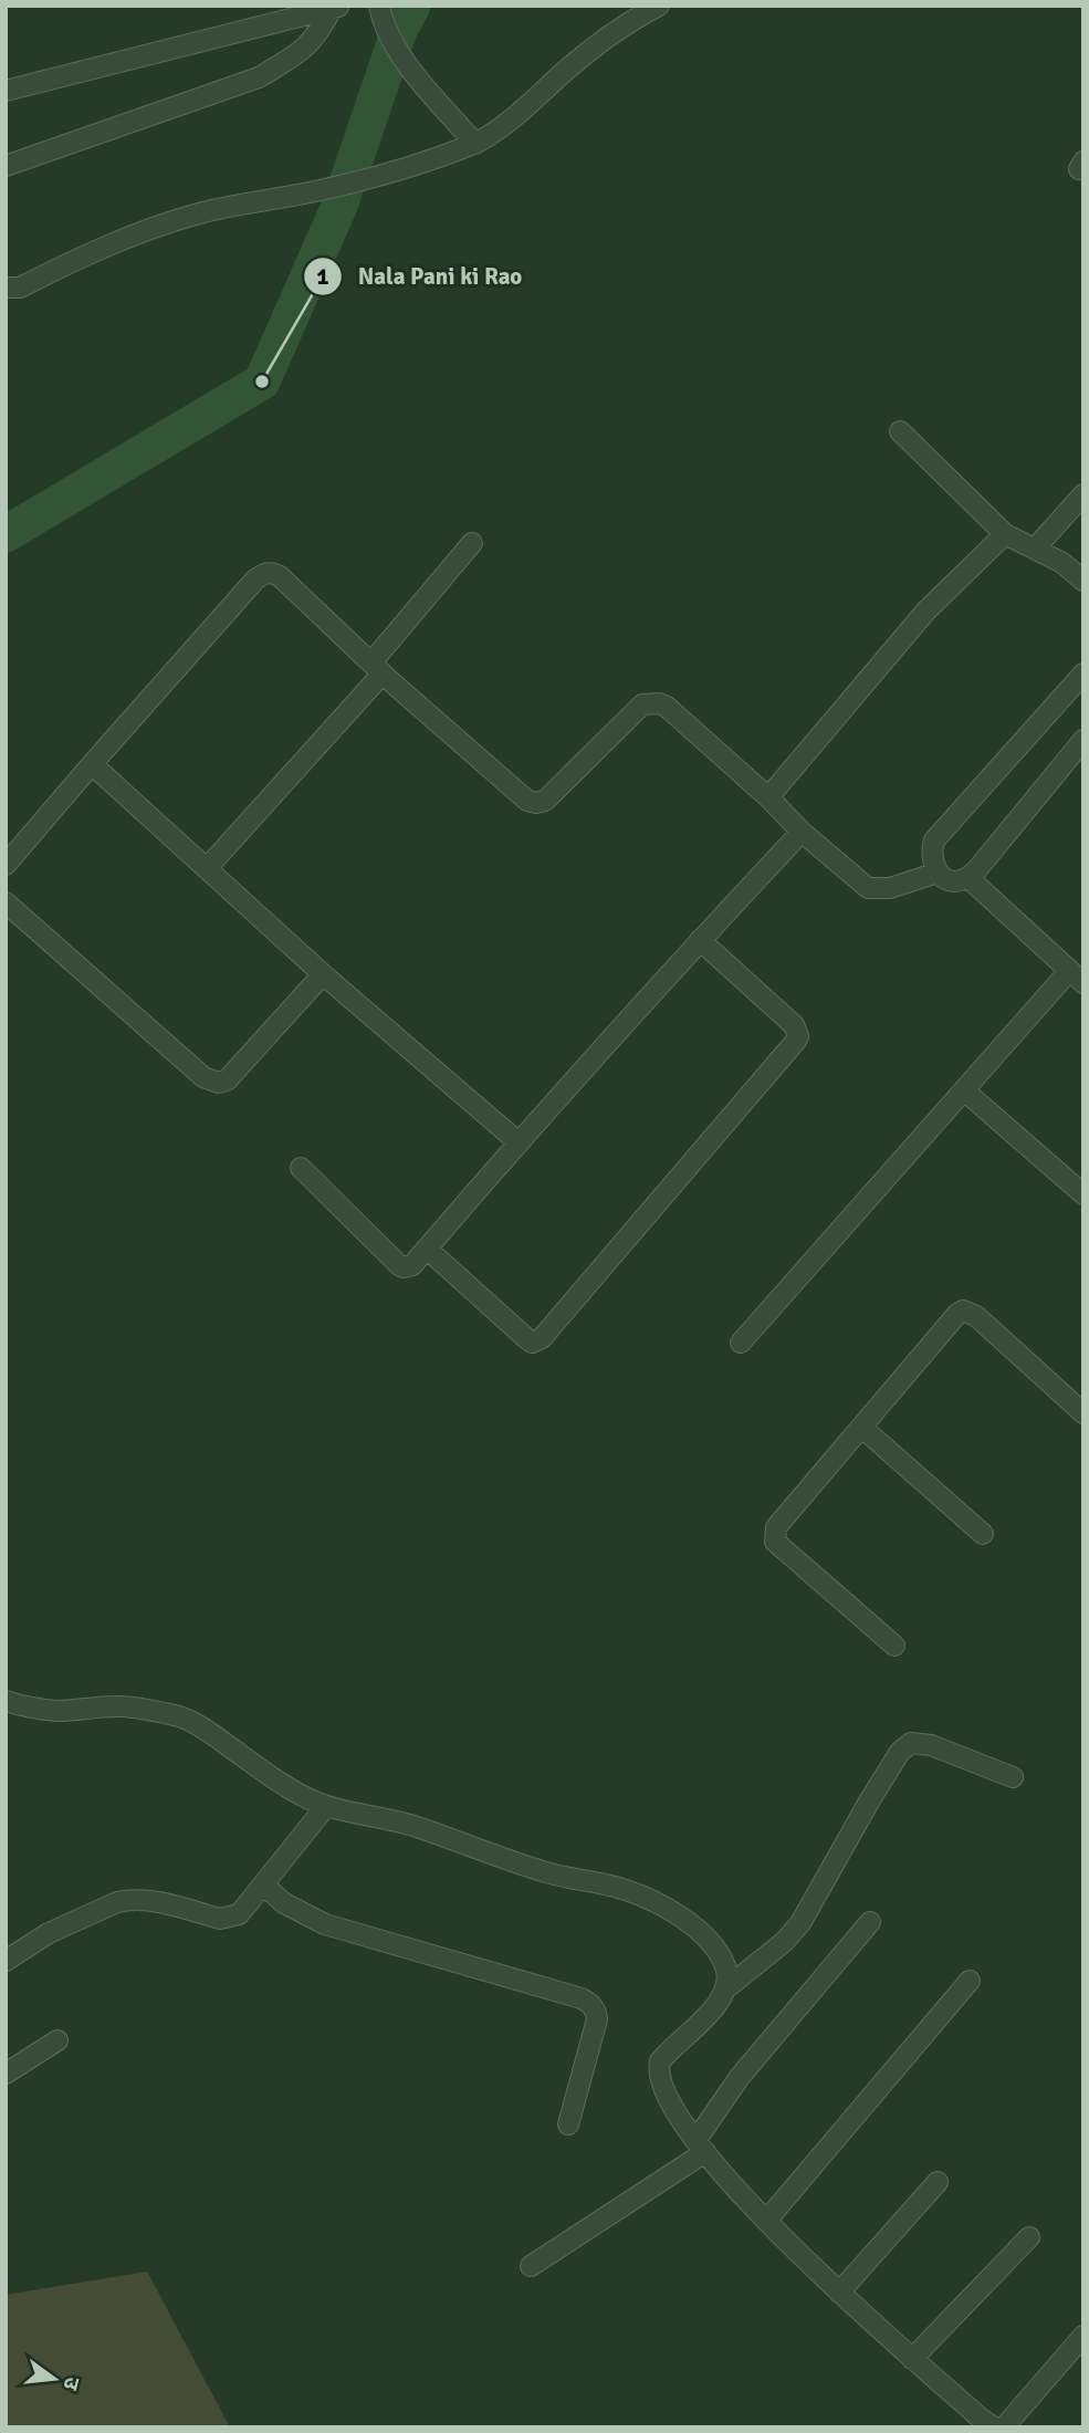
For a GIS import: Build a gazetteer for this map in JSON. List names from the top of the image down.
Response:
{
  "places": ["Nala Pani ki Rao"],
  "north": "right"
}
